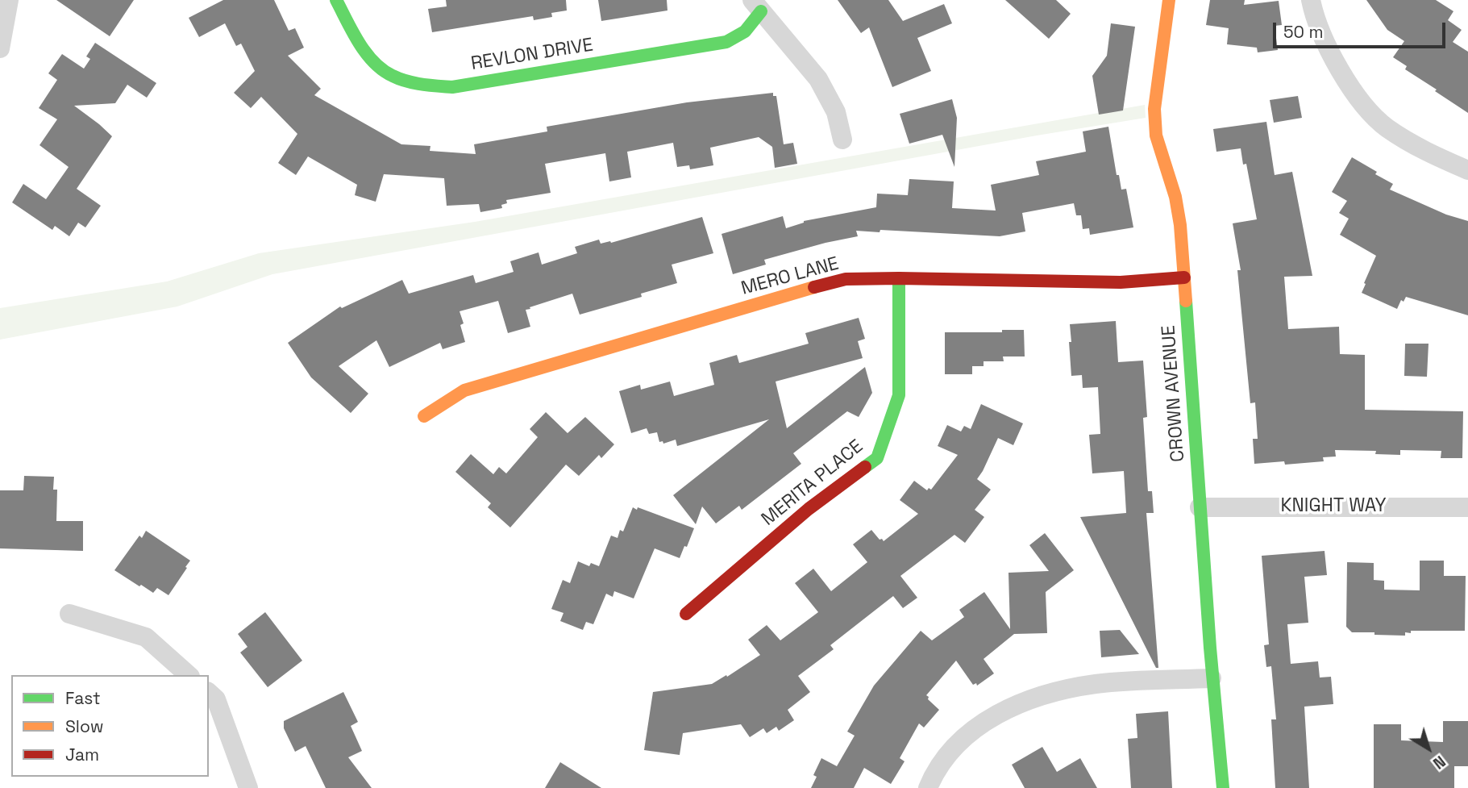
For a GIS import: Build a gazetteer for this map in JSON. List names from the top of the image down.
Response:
{
  "streets": {
    "street": [
      "REVLON DRIVE",
      "MERO LANE",
      "CROWN AVENUE",
      "MERITA PLACE",
      "KNIGHT WAY"
    ]
  },
  "crossings": [
    ["MERO LANE", "CROWN AVENUE"],
    ["MERO LANE", "MERITA PLACE"],
    ["CROWN AVENUE", "KNIGHT WAY"]
  ],
  "legend": ["Fast", "Slow", "Jam"],
  "scale_bar": "50 m",
  "north": "bottom right"
}
